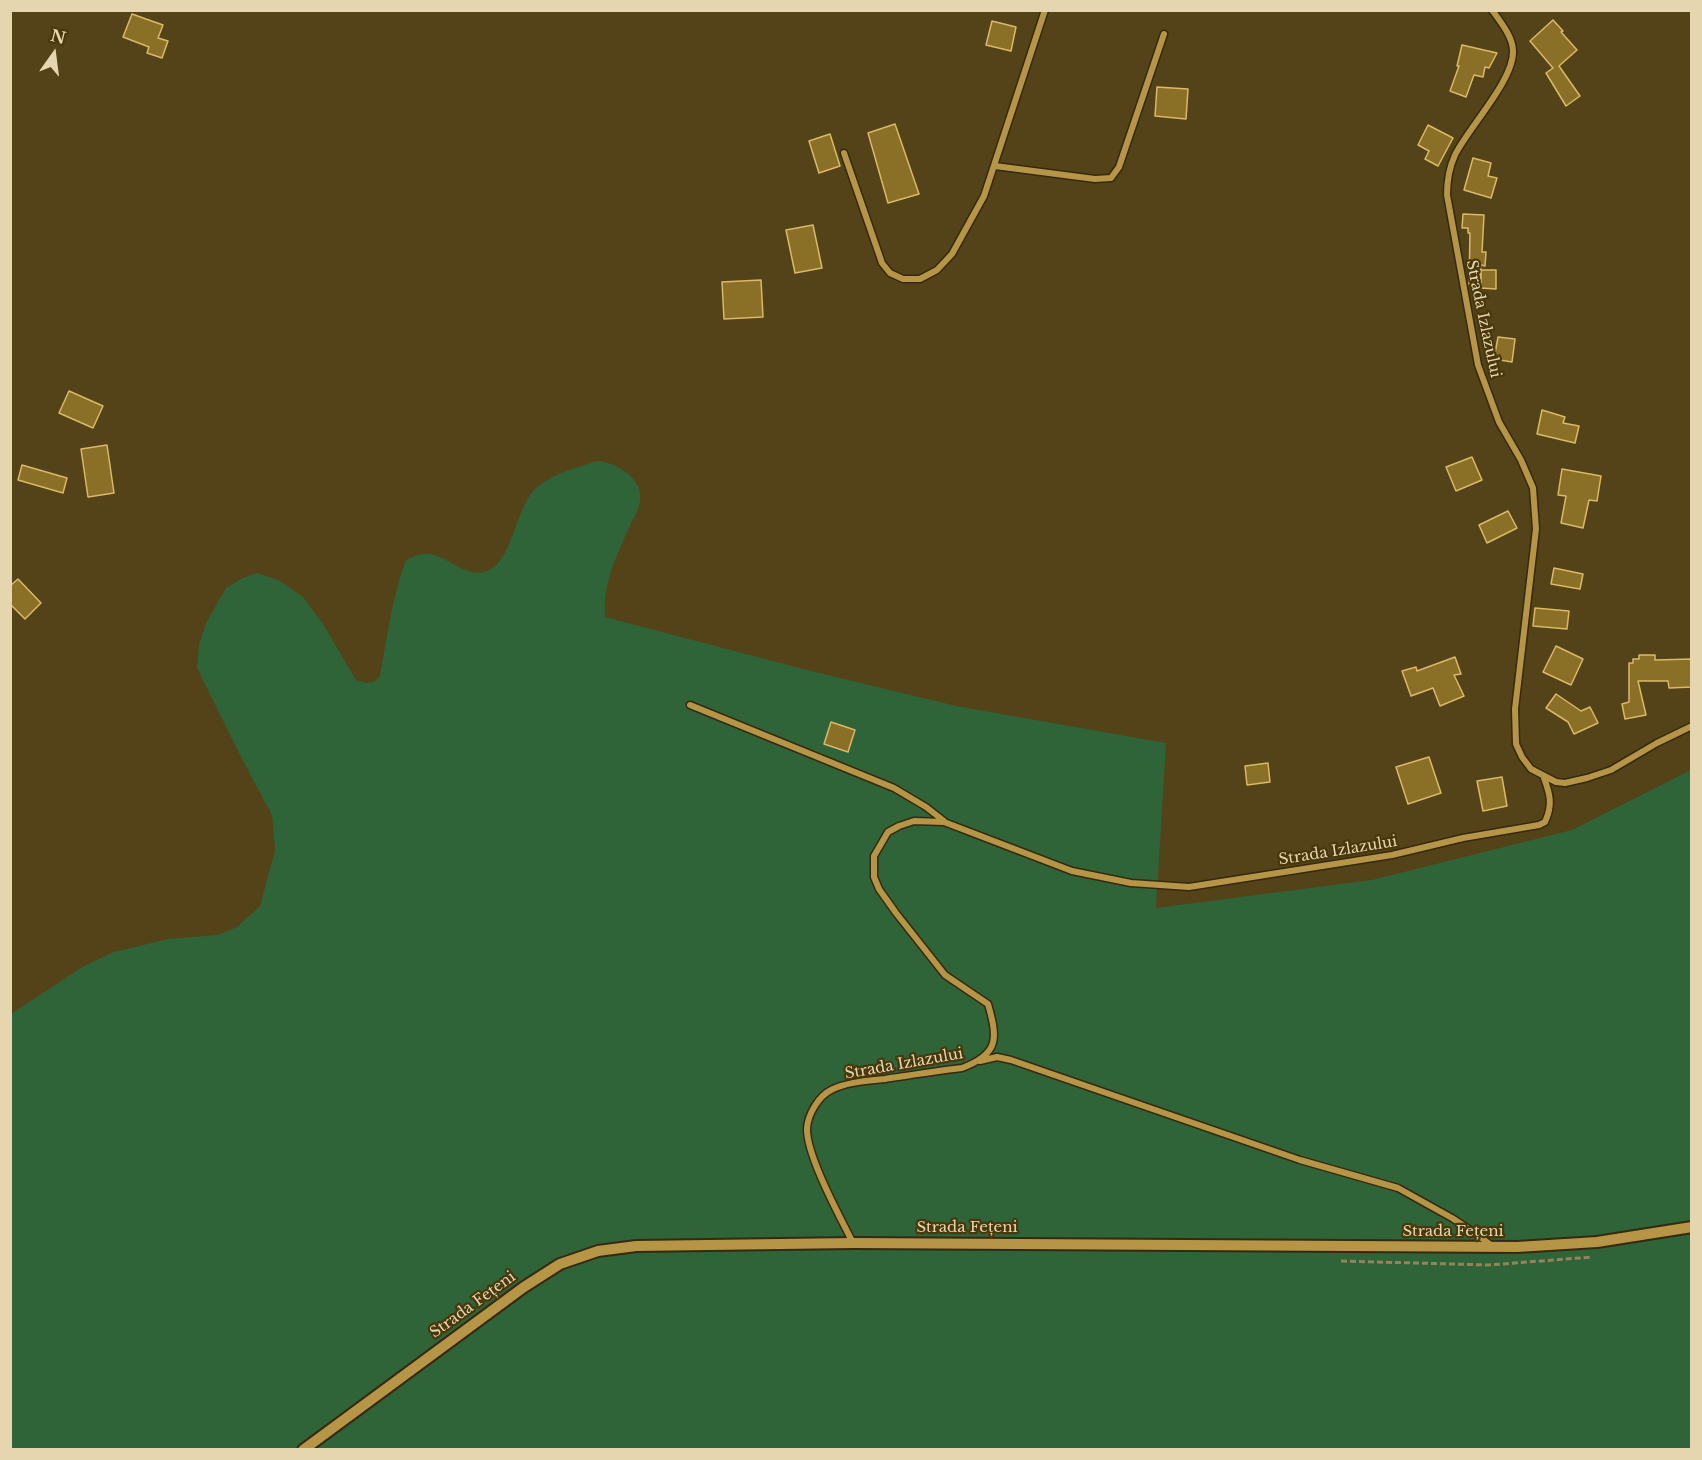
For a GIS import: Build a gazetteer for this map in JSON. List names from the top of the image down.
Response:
{
  "streets": {
    "street": ["Strada Izlazului", "Strada Fețeni"]
  },
  "crossings": [
    ["Strada Izlazului", "Strada Fețeni"]
  ],
  "north": "top"
}
